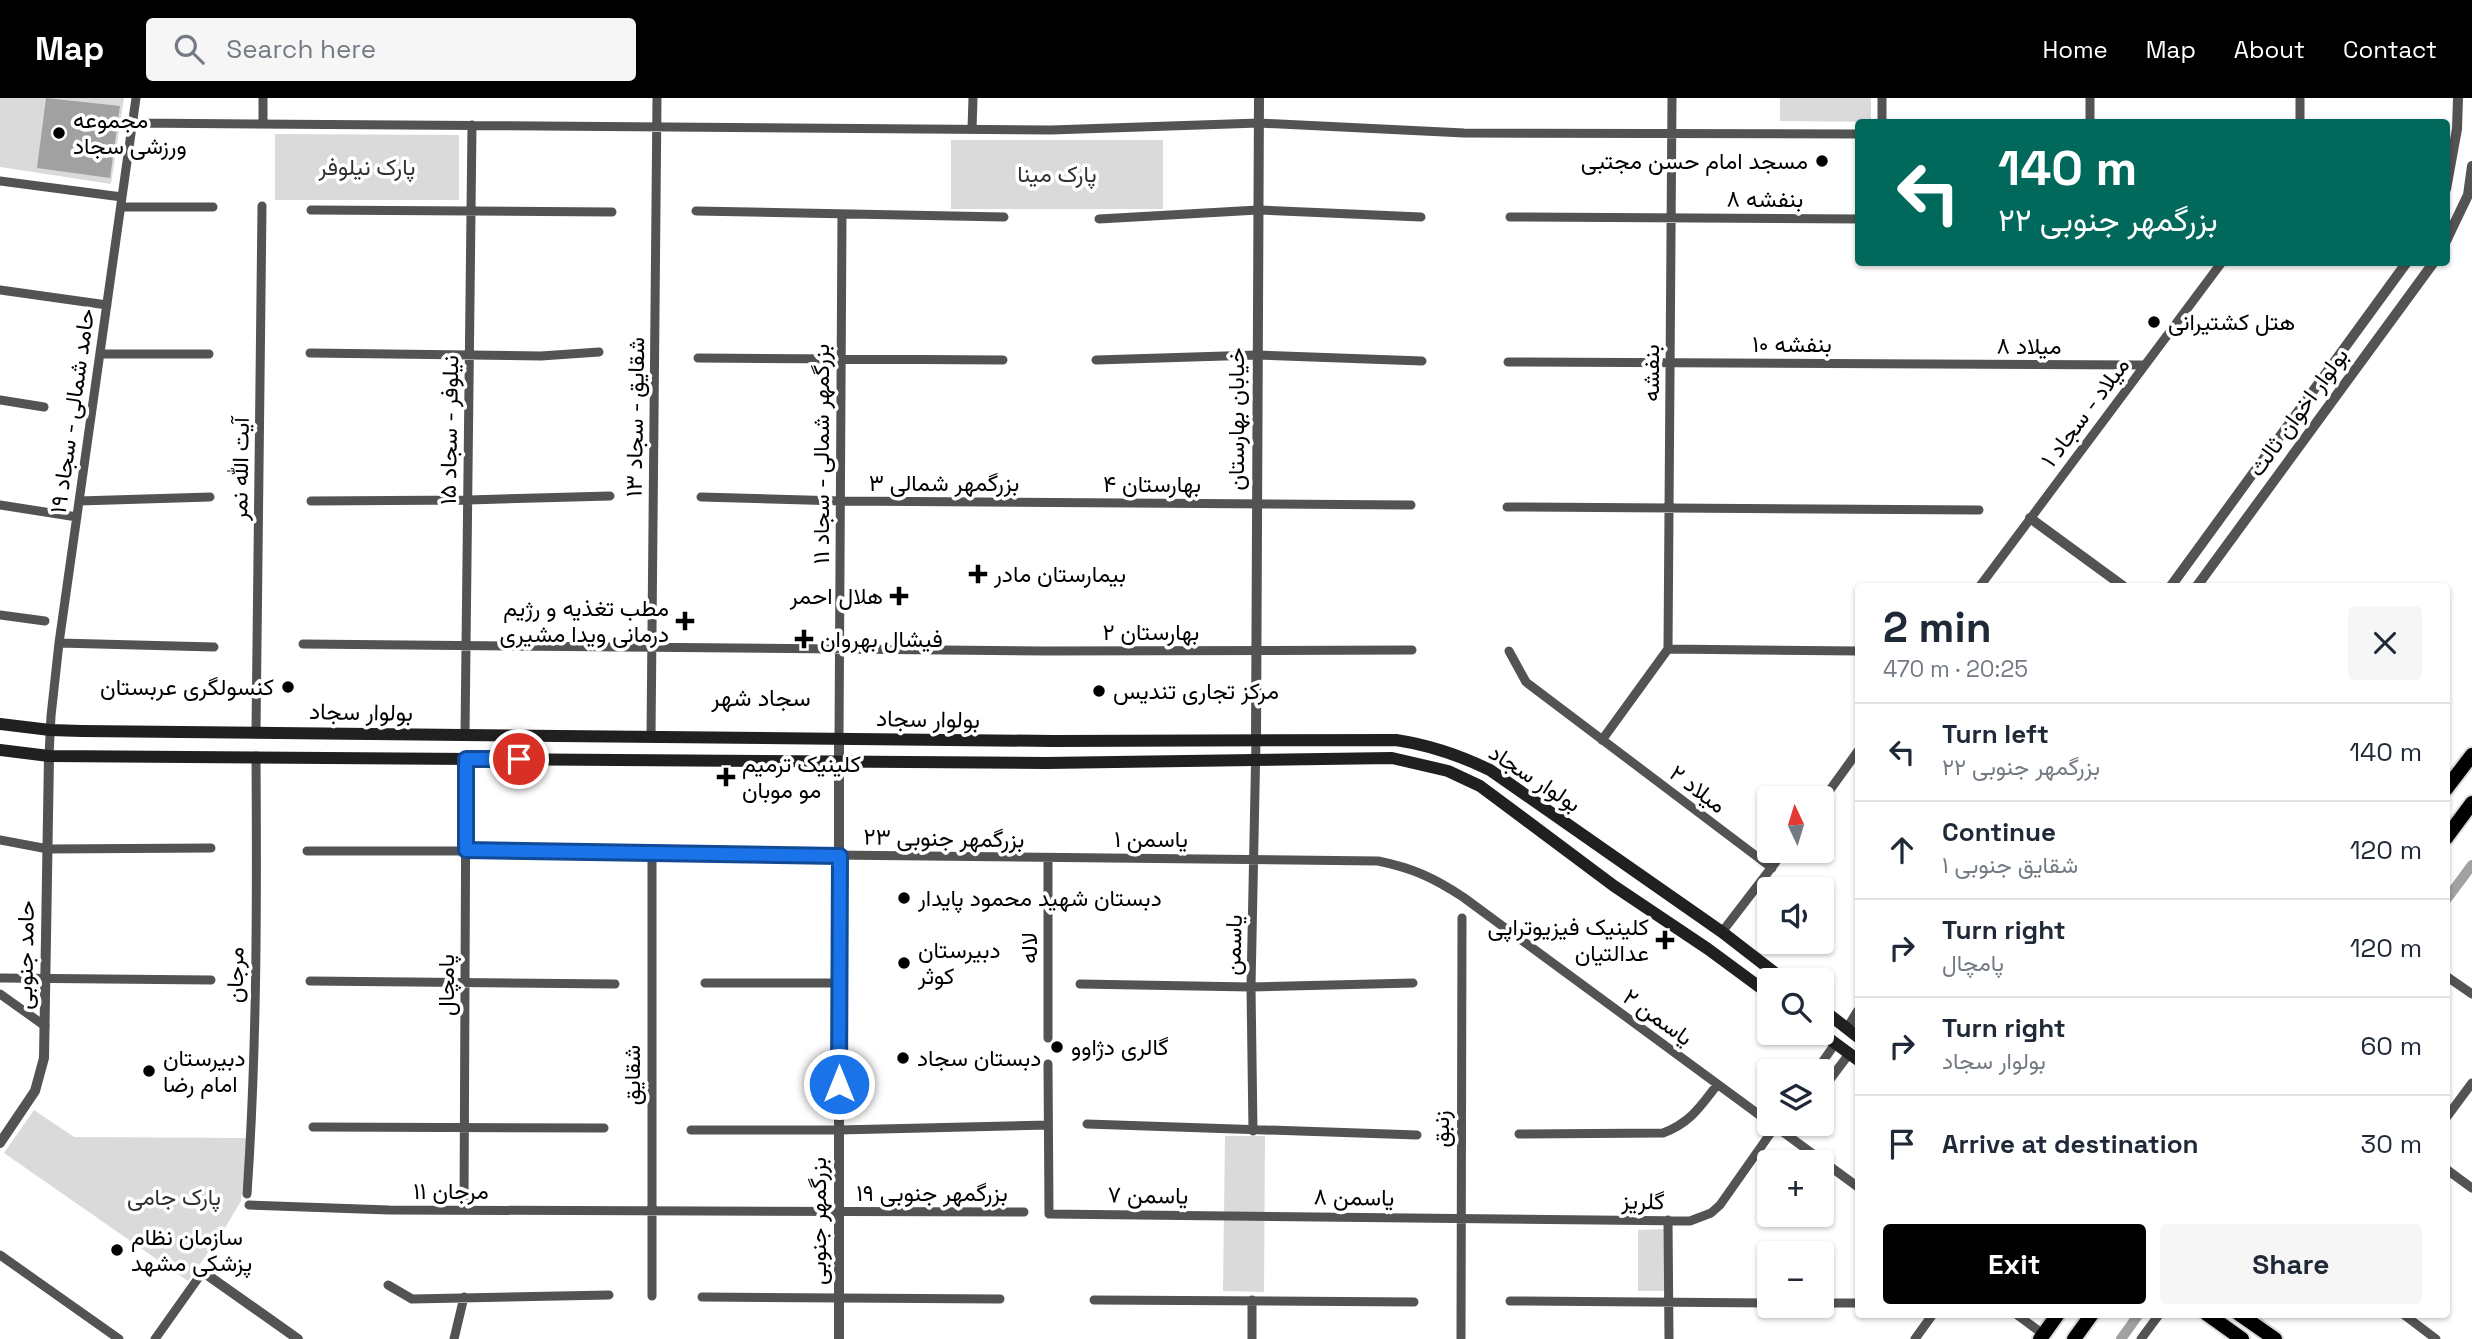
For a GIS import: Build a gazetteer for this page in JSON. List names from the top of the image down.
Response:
{
  "streets": {
    "main road": ["بولوار سجاد"],
    "street": [
      "بنفشه ۸",
      "بنفشه ۱۰",
      "میلاد ۸",
      "بنفشه",
      "حامد شمالی - سجاد ۱۹",
      "میلاد - سجاد ۱",
      "بولوار اخوان ثالث",
      "شقایق - سجاد ۱۳",
      "خیابان بهارستان",
      "نیلوفر - سجاد ۱۵",
      "بزرگمهر شمالی - سجاد ۱۱",
      "آیت الله نمر",
      "بزرگمهر شمالی ۳",
      "بهارستان ۴",
      "بهارستان ۲",
      "میلاد ۲",
      "بزرگمهر جنوبی ۲۳",
      "یاسمن ۱",
      "یاسمن",
      "لاله",
      "حامد جنوبی",
      "مرجان",
      "پامچال",
      "یاسمن ۲",
      "شقایق",
      "زنبق",
      "مرجان ۱۱",
      "بزرگمهر جنوبی ۱۹",
      "یاسمن ۷",
      "یاسمن ۸",
      "گلریز",
      "بزرگمهر جنوبی"
    ]
  },
  "crossings": [
    ["بنفشه ۸", "بنفشه"],
    ["بنفشه ۱۰", "میلاد ۸"],
    ["بنفشه ۱۰", "بنفشه"],
    ["میلاد ۸", "میلاد - سجاد ۱"],
    ["حامد شمالی - سجاد ۱۹", "بولوار سجاد"],
    ["حامد شمالی - سجاد ۱۹", "حامد جنوبی"],
    ["شقایق - سجاد ۱۳", "بهارستان ۲"],
    ["شقایق - سجاد ۱۳", "بولوار سجاد"],
    ["خیابان بهارستان", "بهارستان ۴"],
    ["خیابان بهارستان", "بهارستان ۲"],
    ["خیابان بهارستان", "بولوار سجاد"],
    ["خیابان بهارستان", "یاسمن"],
    ["نیلوفر - سجاد ۱۵", "بهارستان ۲"],
    ["نیلوفر - سجاد ۱۵", "بولوار سجاد"],
    ["بزرگمهر شمالی - سجاد ۱۱", "بزرگمهر شمالی ۳"],
    ["بزرگمهر شمالی - سجاد ۱۱", "بهارستان ۲"],
    ["بزرگمهر شمالی - سجاد ۱۱", "بولوار سجاد"],
    ["بزرگمهر شمالی - سجاد ۱۱", "بزرگمهر جنوبی"],
    ["آیت الله نمر", "بولوار سجاد"],
    ["بزرگمهر شمالی ۳", "بهارستان ۴"],
    ["بولوار سجاد", "یاسمن"],
    ["بولوار سجاد", "حامد جنوبی"],
    ["بولوار سجاد", "مرجان"],
    ["بولوار سجاد", "پامچال"],
    ["بولوار سجاد", "بزرگمهر جنوبی"],
    ["بزرگمهر جنوبی ۲۳", "یاسمن ۱"],
    ["بزرگمهر جنوبی ۲۳", "لاله"],
    ["بزرگمهر جنوبی ۲۳", "پامچال"],
    ["بزرگمهر جنوبی ۲۳", "شقایق"],
    ["بزرگمهر جنوبی ۲۳", "بزرگمهر جنوبی"],
    ["یاسمن ۱", "یاسمن"],
    ["یاسمن ۱", "لاله"],
    ["یاسمن ۱", "یاسمن ۲"],
    ["یاسمن", "یاسمن ۲"],
    ["پامچال", "مرجان ۱۱"],
    ["شقایق", "مرجان ۱۱"],
    ["زنبق", "یاسمن ۸"],
    ["زنبق", "گلریز"],
    ["مرجان ۱۱", "بزرگمهر جنوبی ۱۹"],
    ["مرجان ۱۱", "بزرگمهر جنوبی"],
    ["بزرگمهر جنوبی ۱۹", "بزرگمهر جنوبی"],
    ["یاسمن ۷", "یاسمن ۸"],
    ["یاسمن ۸", "گلریز"]
  ],
  "districts": ["سجاد شهر"],
  "parks": ["پارک نیلوفر", "پارک مینا", "پارک جامی"],
  "places": {
    "other": [
      "مجموعه ورزشی سجاد",
      "مسجد امام حسن مجتبی",
      "هتل کشتیرانی",
      "کنسولگری عربستان",
      "مرکز تجاری تندیس",
      "دبستان شهید محمود پایدار",
      "دبیرستان کوثر",
      "گالری دژاوو",
      "دبستان سجاد",
      "دبیرستان امام رضا",
      "سازمان نظام پزشکی مشهد"
    ],
    "health": [
      "بیمارستان مادر",
      "هلال احمر",
      "مطب تغذیه و رژیم درمانی ویدا مشیری",
      "فیشال بهروان",
      "کلینیک ترمیم مو موبان",
      "کلینیک فیزیوتراپی عدالتیان"
    ]
  },
  "north": "top",
  "page": {
    "header": "Map",
    "search": "Search here",
    "nav": [
      "Home",
      "Map",
      "About",
      "Contact"
    ],
    "turn": ["140 m", "بزرگمهر جنوبی ۲۲"],
    "heading": ["2 min", "470 m · 20:25"],
    "list": [
      {
        "name": "Turn left",
        "note": "بزرگمهر جنوبی ۲۲",
        "value": "140 m"
      },
      {
        "name": "Continue",
        "note": "شقایق جنوبی ۱",
        "value": "120 m"
      },
      {
        "name": "Turn right",
        "note": "پامچال",
        "value": "120 m"
      },
      {
        "name": "Turn right",
        "note": "بولوار سجاد",
        "value": "60 m"
      },
      {
        "name": "Arrive at destination",
        "value": "30 m"
      }
    ],
    "map_buttons": ["+", "−"],
    "buttons": ["Exit", "Share"]
  }
}
